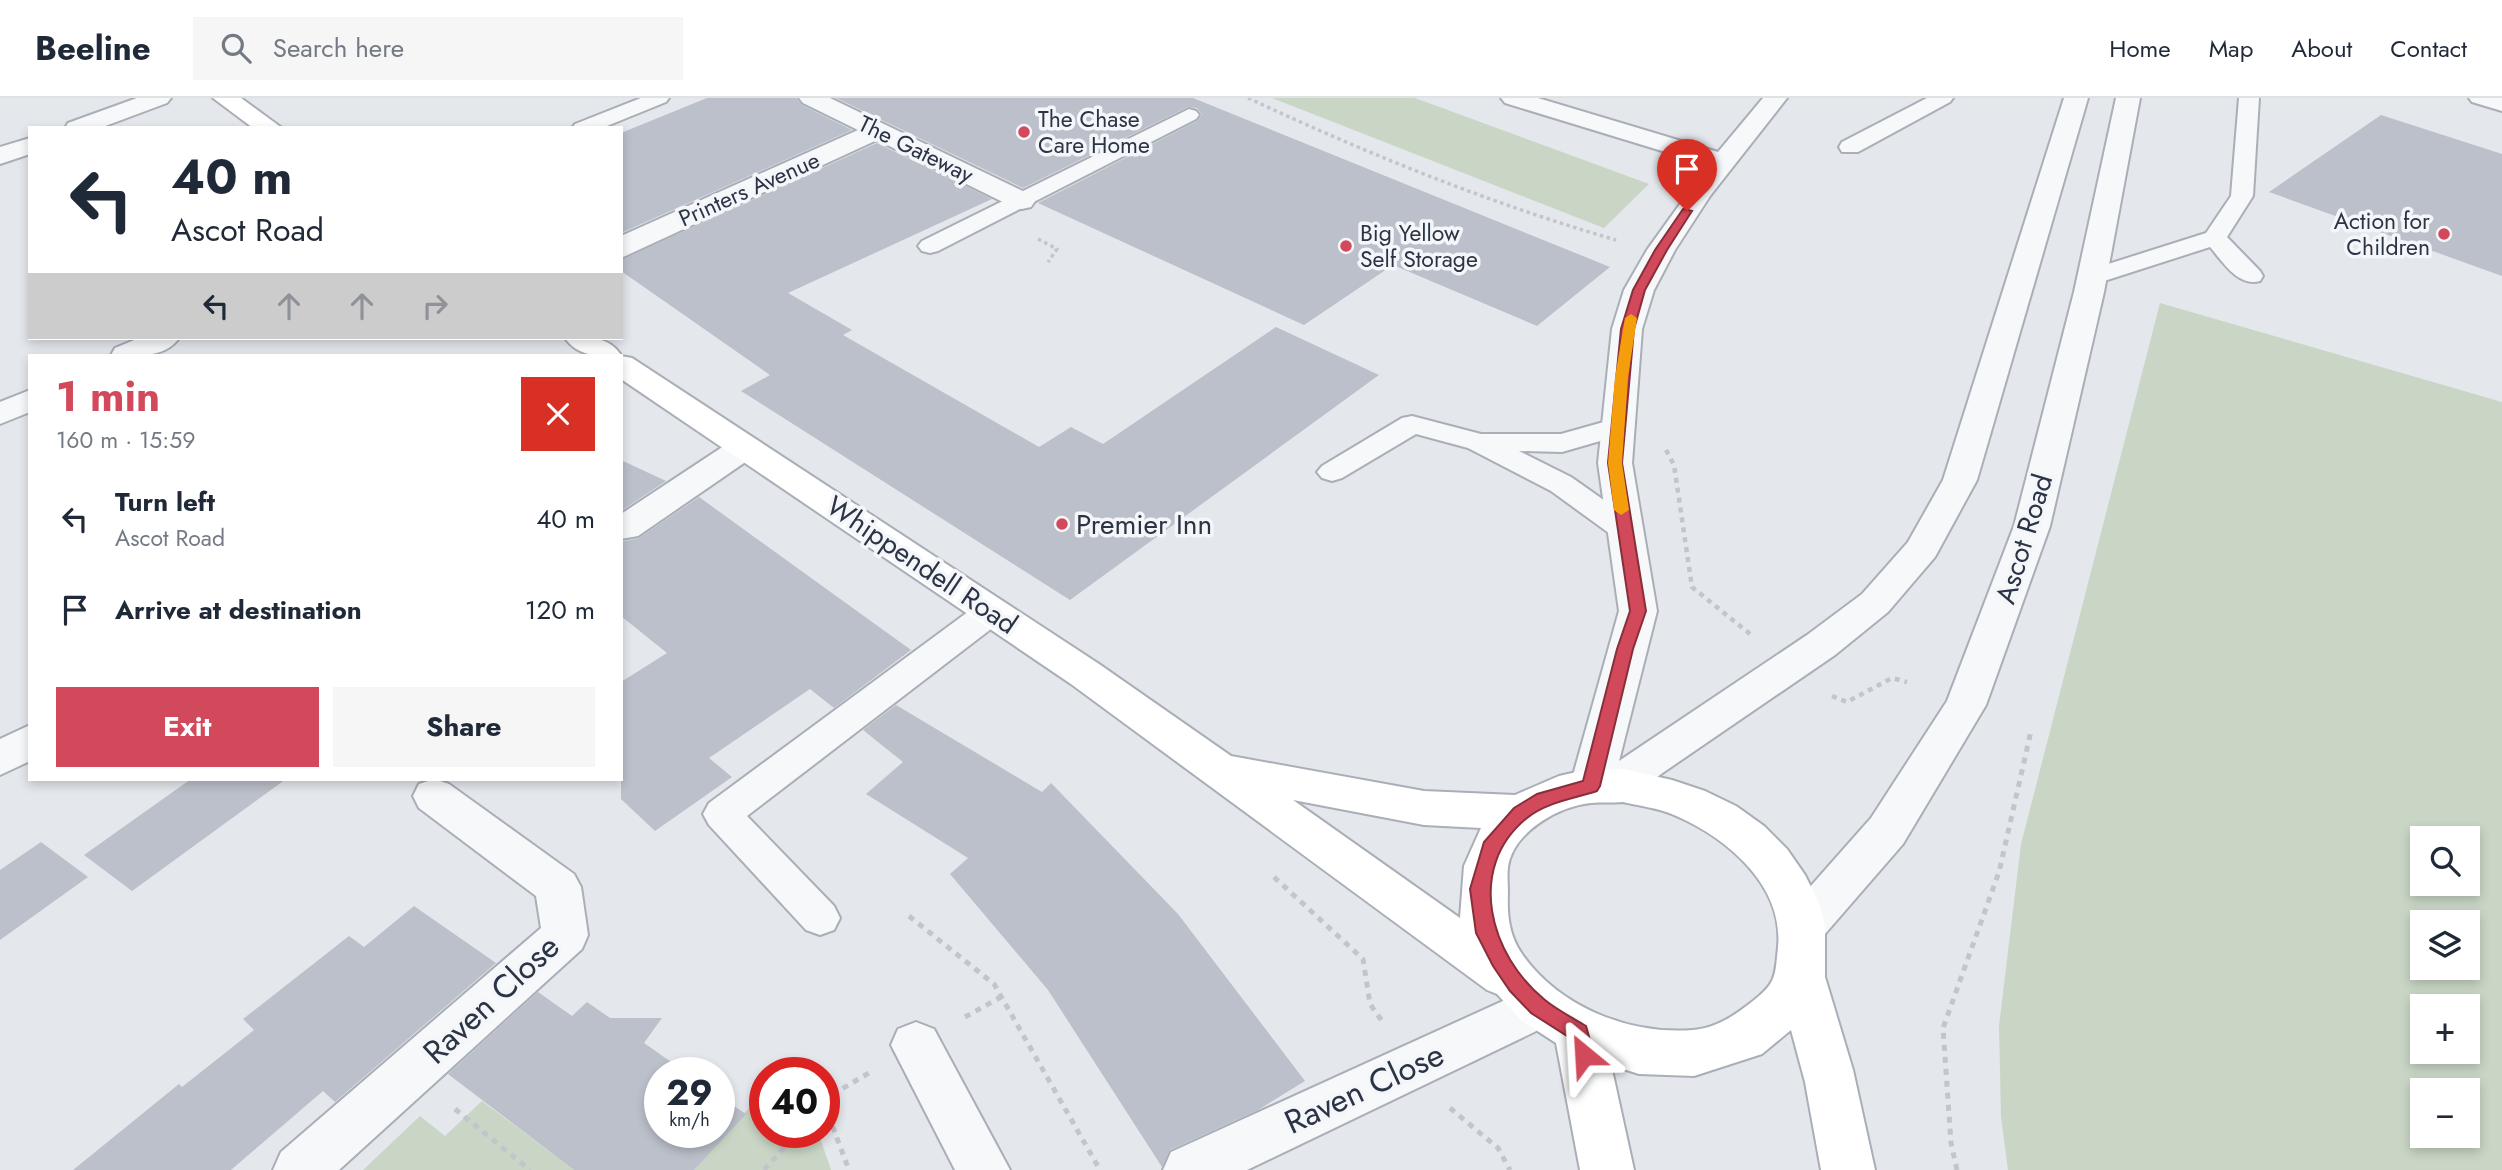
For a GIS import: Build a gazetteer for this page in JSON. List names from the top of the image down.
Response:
{
  "streets": {
    "street": [
      "The Gateway",
      "Printers Avenue",
      "Ascot Road",
      "Whippendell Road",
      "Raven Close"
    ]
  },
  "crossings": [
    ["The Gateway", "Printers Avenue"],
    ["Ascot Road", "Whippendell Road"],
    ["Whippendell Road", "Raven Close"]
  ],
  "places": [
    "The Chase Care Home",
    "Action for Children",
    "Big Yellow Self Storage",
    "Premier Inn"
  ],
  "page": {
    "header": "Beeline",
    "search": "Search here",
    "nav": [
      "Home",
      "Map",
      "About",
      "Contact"
    ],
    "turn": ["40 m", "Ascot Road"],
    "heading": ["1 min", "160 m · 15:59"],
    "list": [
      {
        "name": "Turn left",
        "note": "Ascot Road",
        "value": "40 m"
      },
      {
        "name": "Arrive at destination",
        "value": "120 m"
      }
    ],
    "buttons": ["Exit", "Share"],
    "map_buttons": ["+", "−"],
    "speed": "29 km/h",
    "limit": "40"
  }
}
